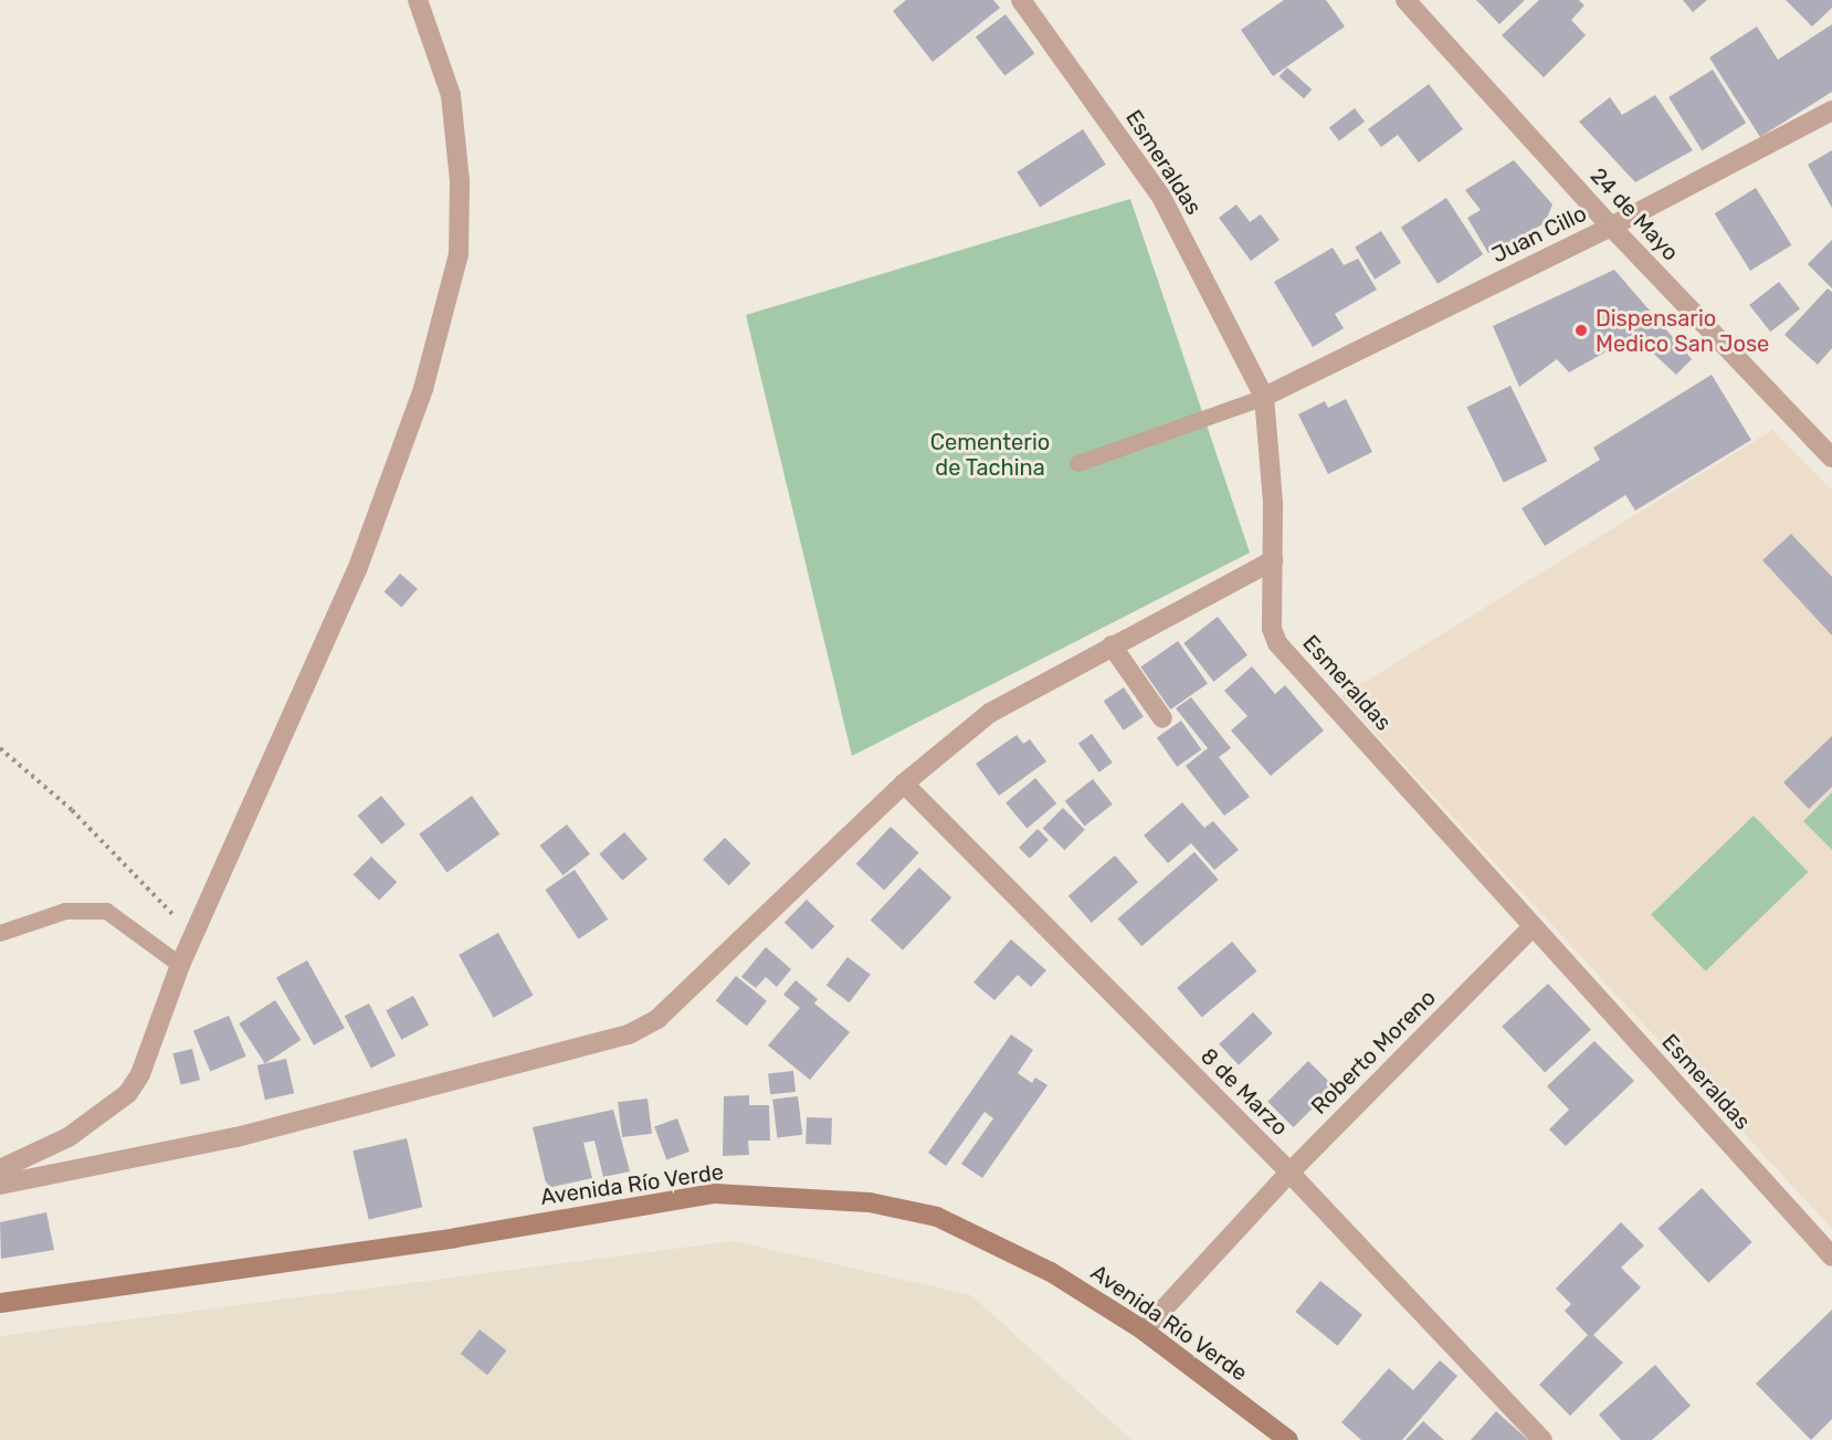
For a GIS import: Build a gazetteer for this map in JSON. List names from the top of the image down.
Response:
{
  "streets": {
    "main road": ["Avenida Río Verde"],
    "street": [
      "Esmeraldas",
      "24 de Mayo",
      "Juan Cillo",
      "Roberto Moreno",
      "8 de Marzo"
    ]
  },
  "crossings": [
    ["Esmeraldas", "Juan Cillo"],
    ["Esmeraldas", "Roberto Moreno"],
    ["24 de Mayo", "Juan Cillo"],
    ["Roberto Moreno", "8 de Marzo"],
    ["Roberto Moreno", "Avenida Río Verde"]
  ],
  "parks": ["Cementerio de Tachina"],
  "places": ["Dispensario Medico San Jose"]
}
